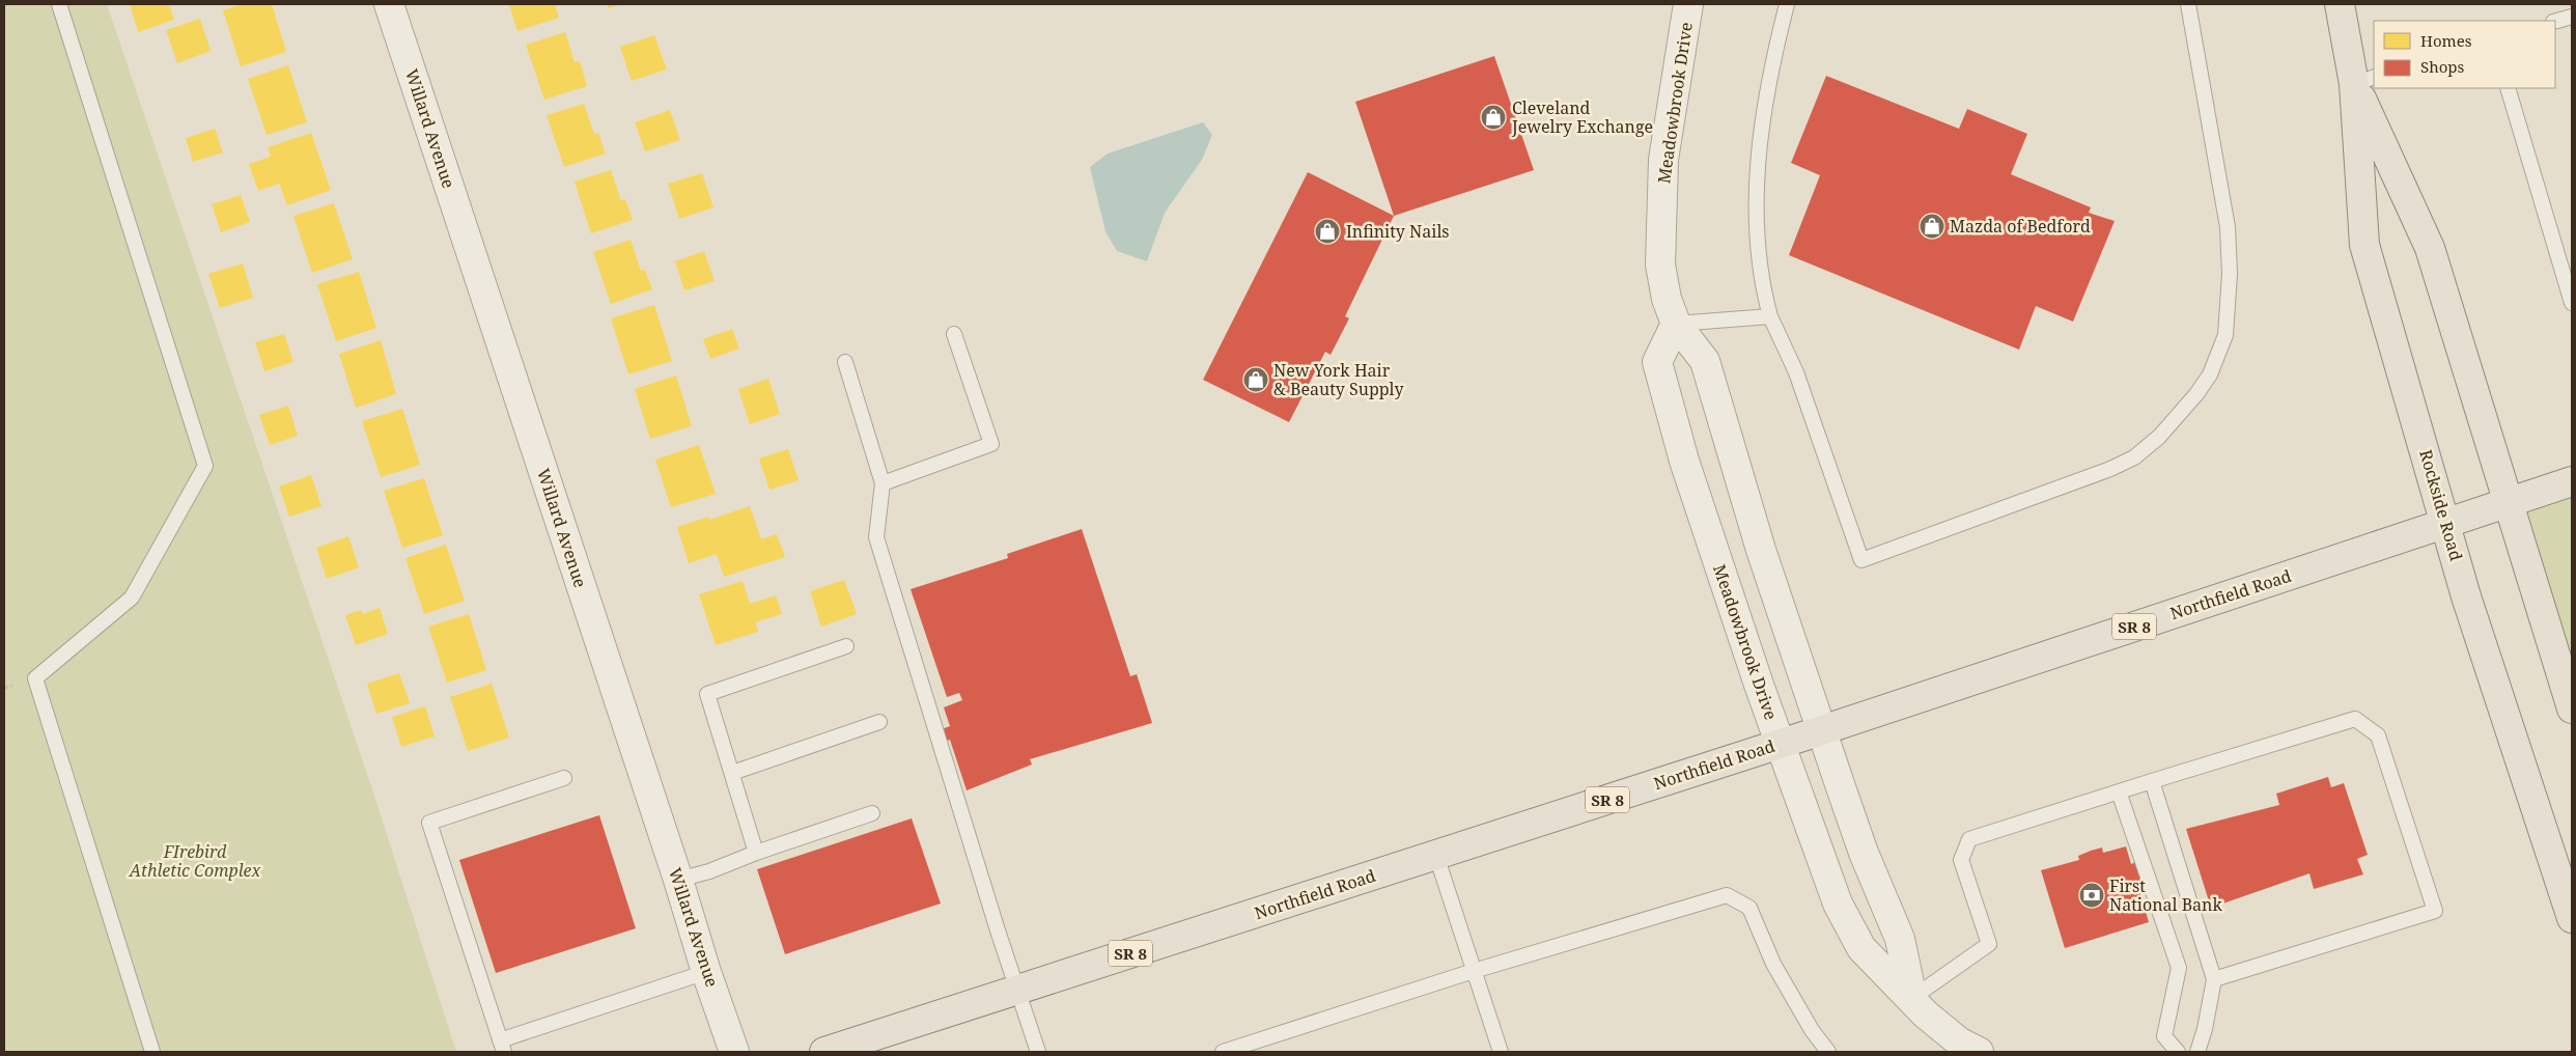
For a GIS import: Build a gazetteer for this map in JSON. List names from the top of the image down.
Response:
{
  "streets": {
    "main road": ["Rockside Road", "Northfield Road", "SR 8"],
    "street": ["Meadowbrook Drive", "Willard Avenue"]
  },
  "crossings": [
    ["Meadowbrook Drive", "Northfield Road"],
    ["Rockside Road", "Northfield Road"]
  ],
  "parks": ["FIrebird Athletic Complex"],
  "places": {
    "shop": [
      "Cleveland Jewelry Exchange",
      "Mazda of Bedford",
      "Infinity Nails",
      "New York Hair & Beauty Supply"
    ],
    "bank": ["First National Bank"]
  },
  "legend": ["Homes", "Shops"]
}
